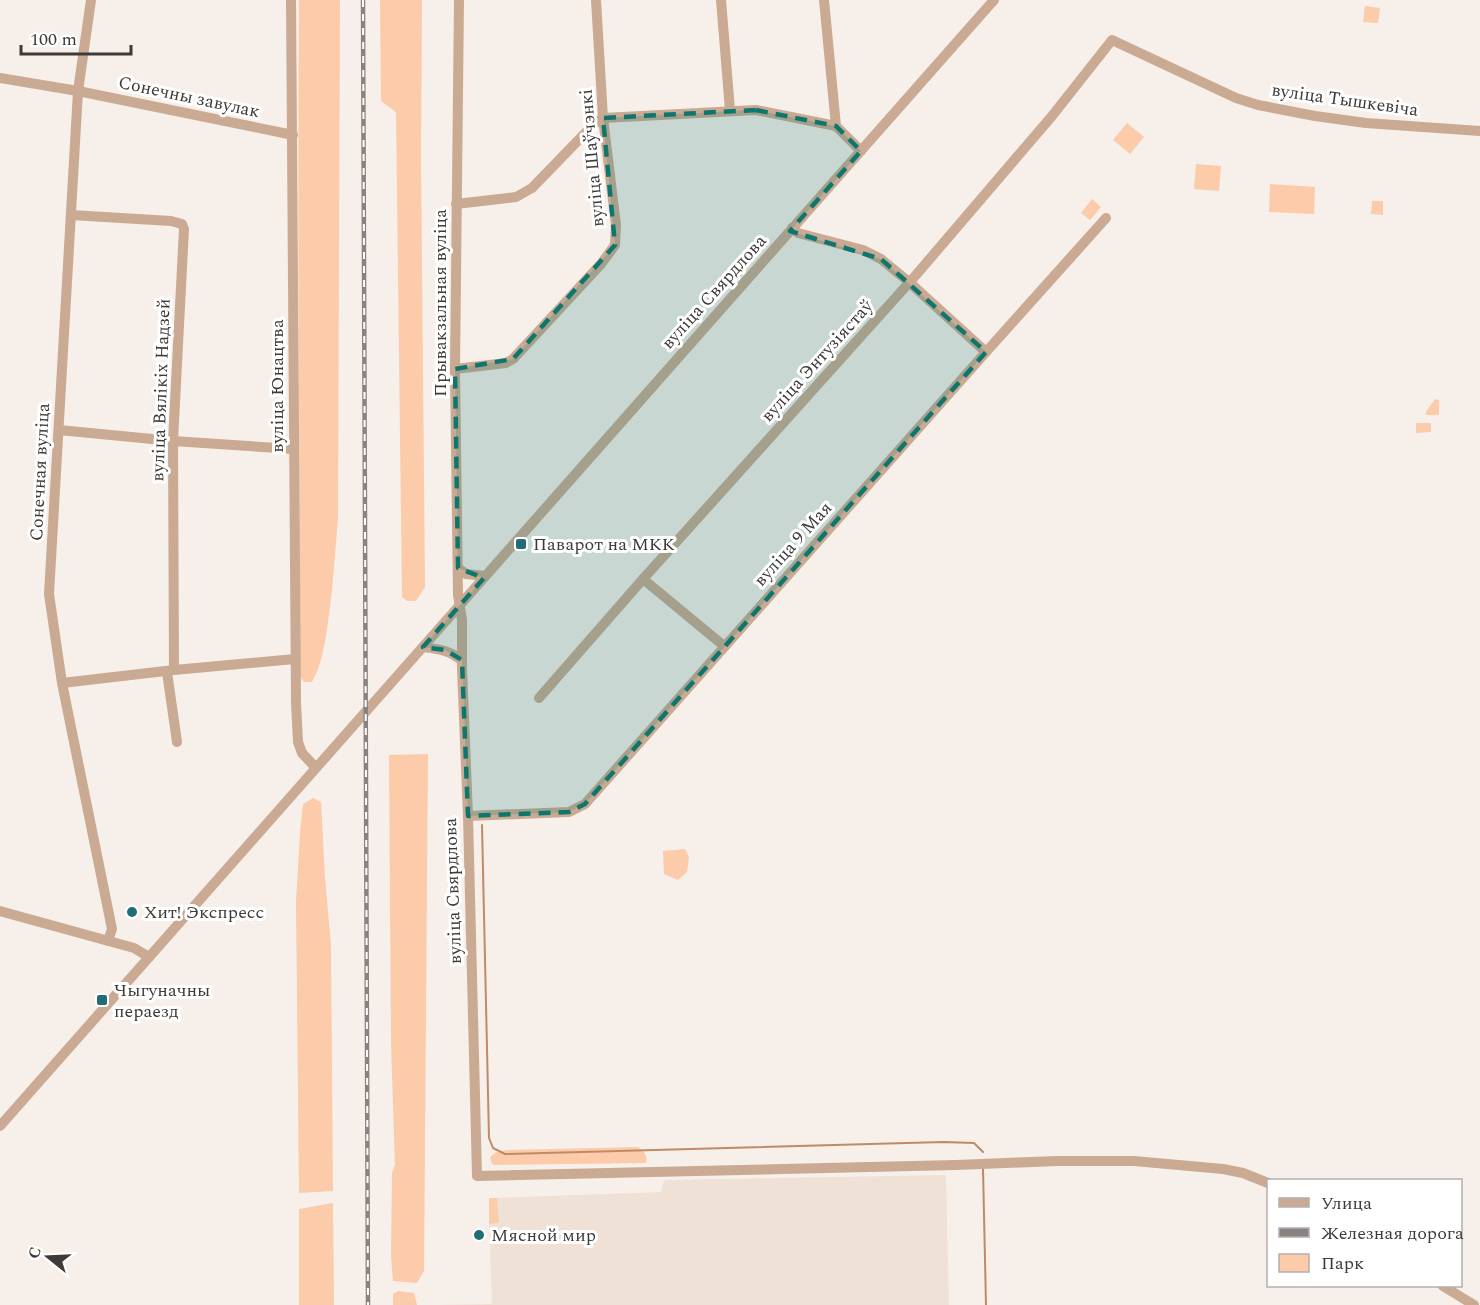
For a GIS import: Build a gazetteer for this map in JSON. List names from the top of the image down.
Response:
{
  "streets": {
    "street": [
      "Сонечны завулак",
      "вуліца Тышкевіча",
      "вуліца Шаўчэнкі",
      "вуліца Свярдлова",
      "Прывакзальная вуліца",
      "вуліца Энтузіястаў",
      "вуліца Юнацтва",
      "вуліца Вялікіх Надзей",
      "Сонечная вуліца",
      "вуліца 9 Мая"
    ]
  },
  "crossings": [
    ["Сонечны завулак", "вуліца Юнацтва"],
    ["Сонечны завулак", "Сонечная вуліца"],
    ["вуліца Тышкевіча", "вуліца Энтузіястаў"],
    ["вуліца Шаўчэнкі", "Прывакзальная вуліца"],
    ["вуліца Свярдлова", "Прывакзальная вуліца"],
    ["вуліца Свярдлова", "вуліца Юнацтва"],
    ["вуліца Свярдлова", "вуліца 9 Мая"],
    ["вуліца Вялікіх Надзей", "Сонечная вуліца"]
  ],
  "places": {
    "transit": ["Паварот на МКК", "Чыгуначны пераезд"],
    "other": ["Хит! Экспресс", "Мясной мир"]
  },
  "legend": ["Улица", "Железная дорога", "Парк"],
  "scale_bar": "100 m",
  "north": "left"
}
